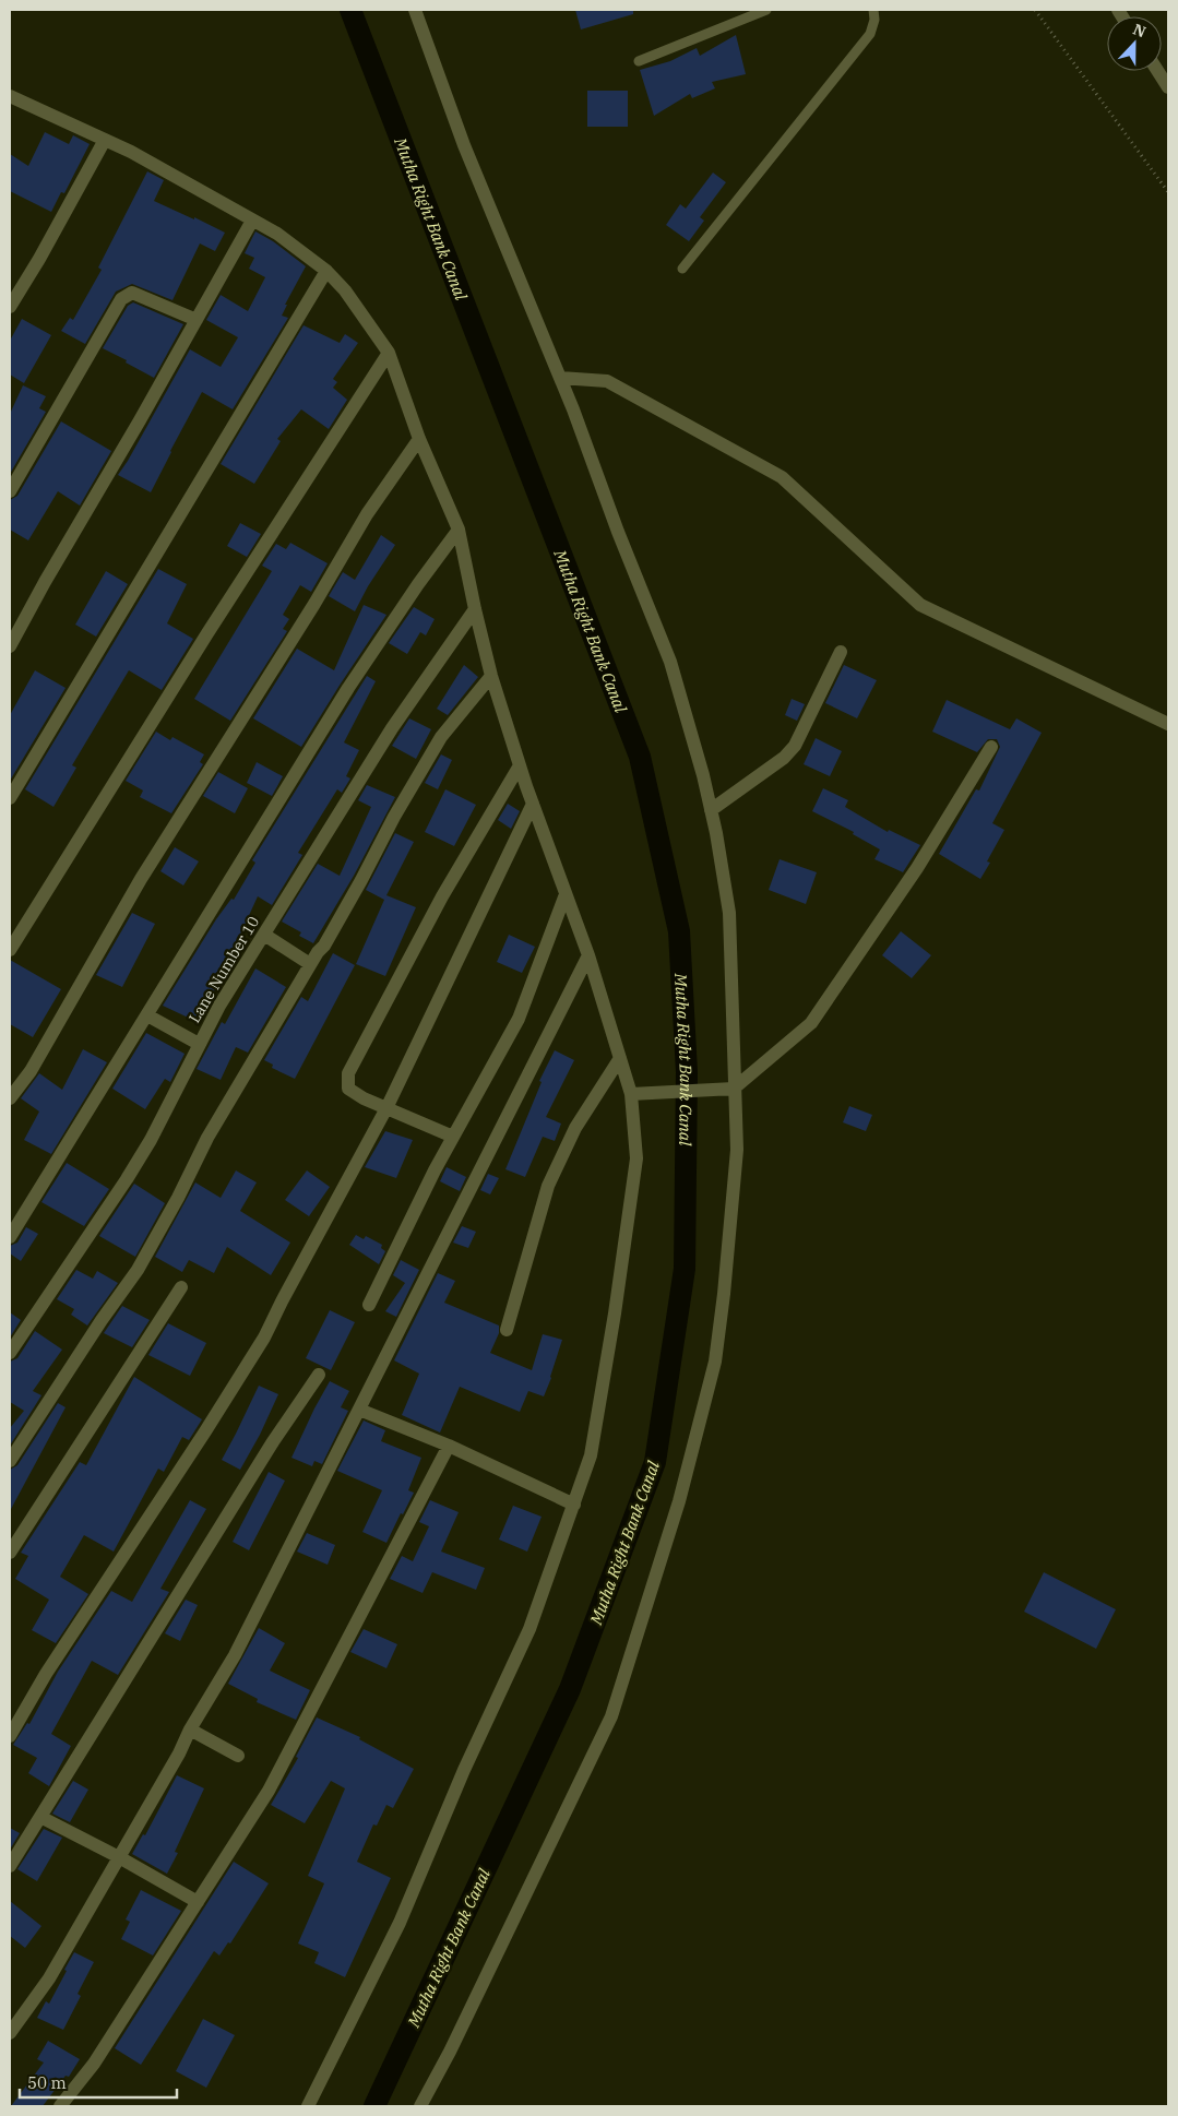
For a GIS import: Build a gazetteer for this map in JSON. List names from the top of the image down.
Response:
{
  "streets": {
    "street": ["Lane Number 10"]
  },
  "water": ["Mutha Right Bank Canal"],
  "scale_bar": "50 m",
  "north": "top"
}
